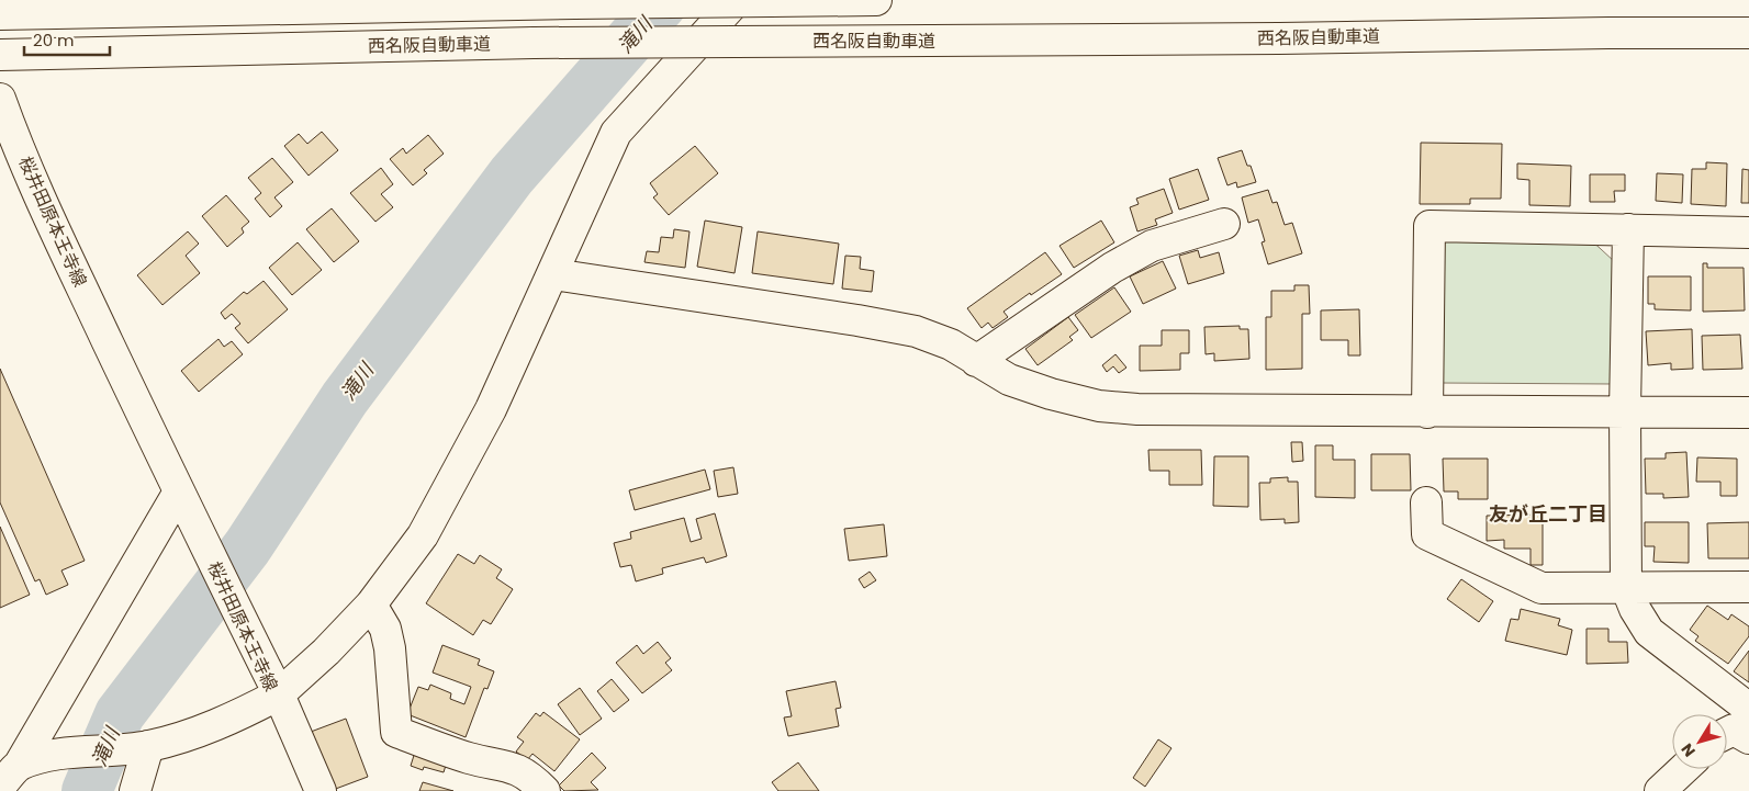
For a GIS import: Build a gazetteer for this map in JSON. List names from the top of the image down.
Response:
{
  "streets": {
    "main road": ["西名阪自動車道", "桜井田原本王寺線"]
  },
  "districts": ["友が丘二丁目"],
  "water": ["滝川"],
  "scale_bar": "20 m",
  "north": "bottom left"
}
